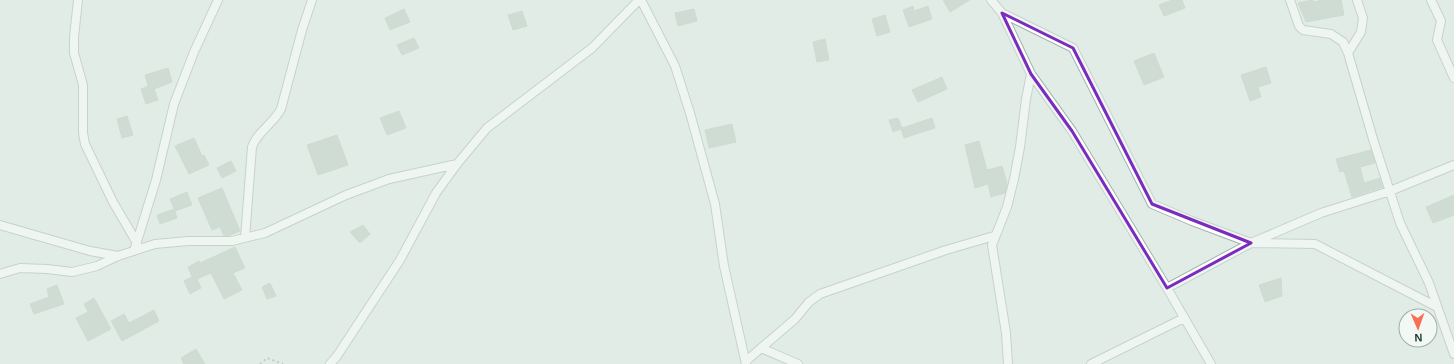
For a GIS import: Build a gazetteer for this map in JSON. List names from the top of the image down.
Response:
{
  "north": "bottom"
}
